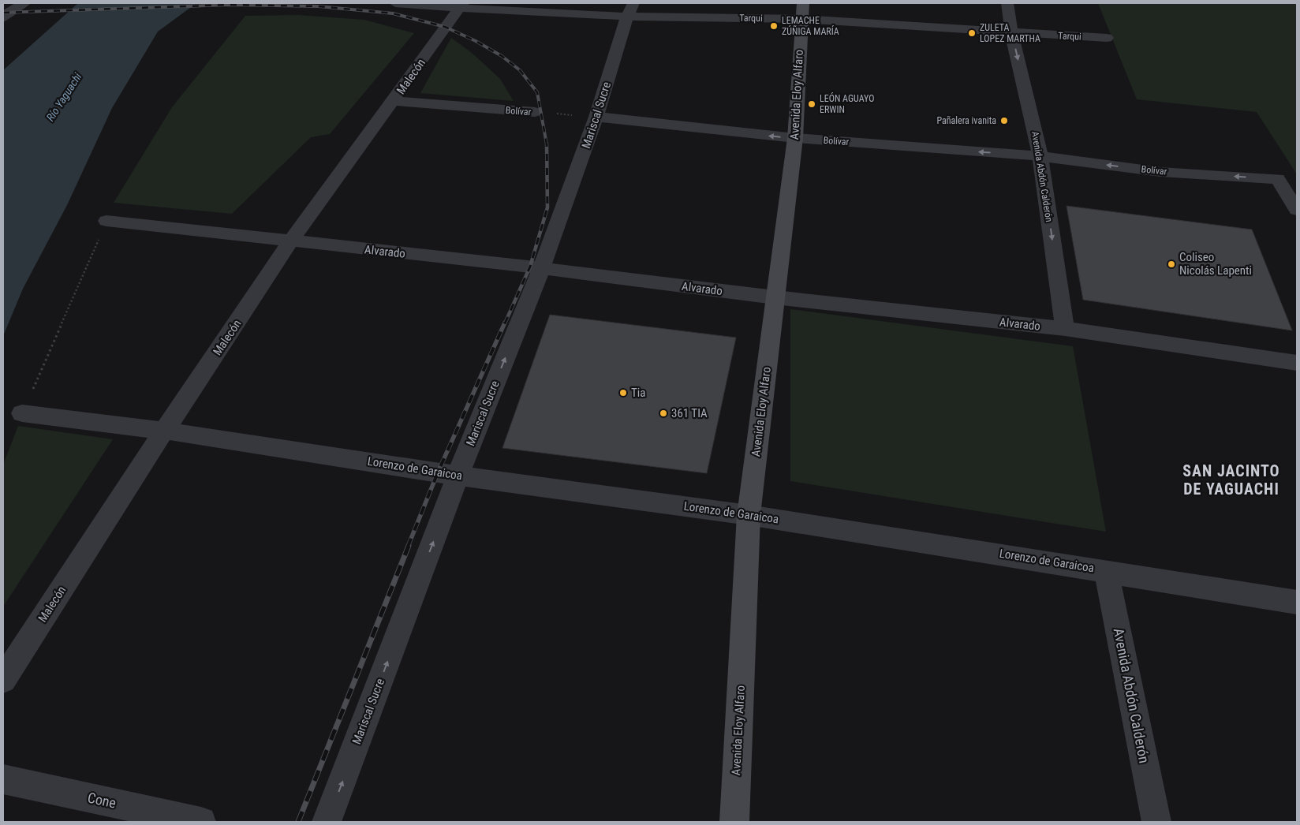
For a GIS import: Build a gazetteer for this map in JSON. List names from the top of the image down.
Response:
{
  "streets": {
    "street": [
      "Tarqui",
      "Malecón",
      "Avenida Eloy Alfaro",
      "Bolívar",
      "Mariscal Sucre",
      "Avenida Abdón Calderón",
      "Alvarado",
      "Lorenzo de Garaicoa",
      "Cone"
    ]
  },
  "crossings": [
    ["Tarqui", "Malecón"],
    ["Tarqui", "Avenida Eloy Alfaro"],
    ["Tarqui", "Mariscal Sucre"],
    ["Tarqui", "Avenida Abdón Calderón"],
    ["Malecón", "Bolívar"],
    ["Malecón", "Alvarado"],
    ["Malecón", "Lorenzo de Garaicoa"],
    ["Avenida Eloy Alfaro", "Bolívar"],
    ["Avenida Eloy Alfaro", "Alvarado"],
    ["Avenida Eloy Alfaro", "Lorenzo de Garaicoa"],
    ["Bolívar", "Mariscal Sucre"],
    ["Bolívar", "Avenida Abdón Calderón"],
    ["Mariscal Sucre", "Alvarado"],
    ["Mariscal Sucre", "Lorenzo de Garaicoa"],
    ["Avenida Abdón Calderón", "Alvarado"],
    ["Avenida Abdón Calderón", "Lorenzo de Garaicoa"]
  ],
  "one_way": ["Bolívar", "Mariscal Sucre", "Avenida Abdón Calderón"],
  "districts": ["SAN JACINTO DE YAGUACHI"],
  "water": ["Río Yaguachi"],
  "places": [
    "LEMACHE ZÚÑIGA MARÍA",
    "ZULETA LOPEZ MARTHA",
    "LEÓN AGUAYO ERWIN",
    "Pañalera ivanita",
    "Coliseo Nicolás Lapenti",
    "Tia",
    "361 TIA"
  ]
}
